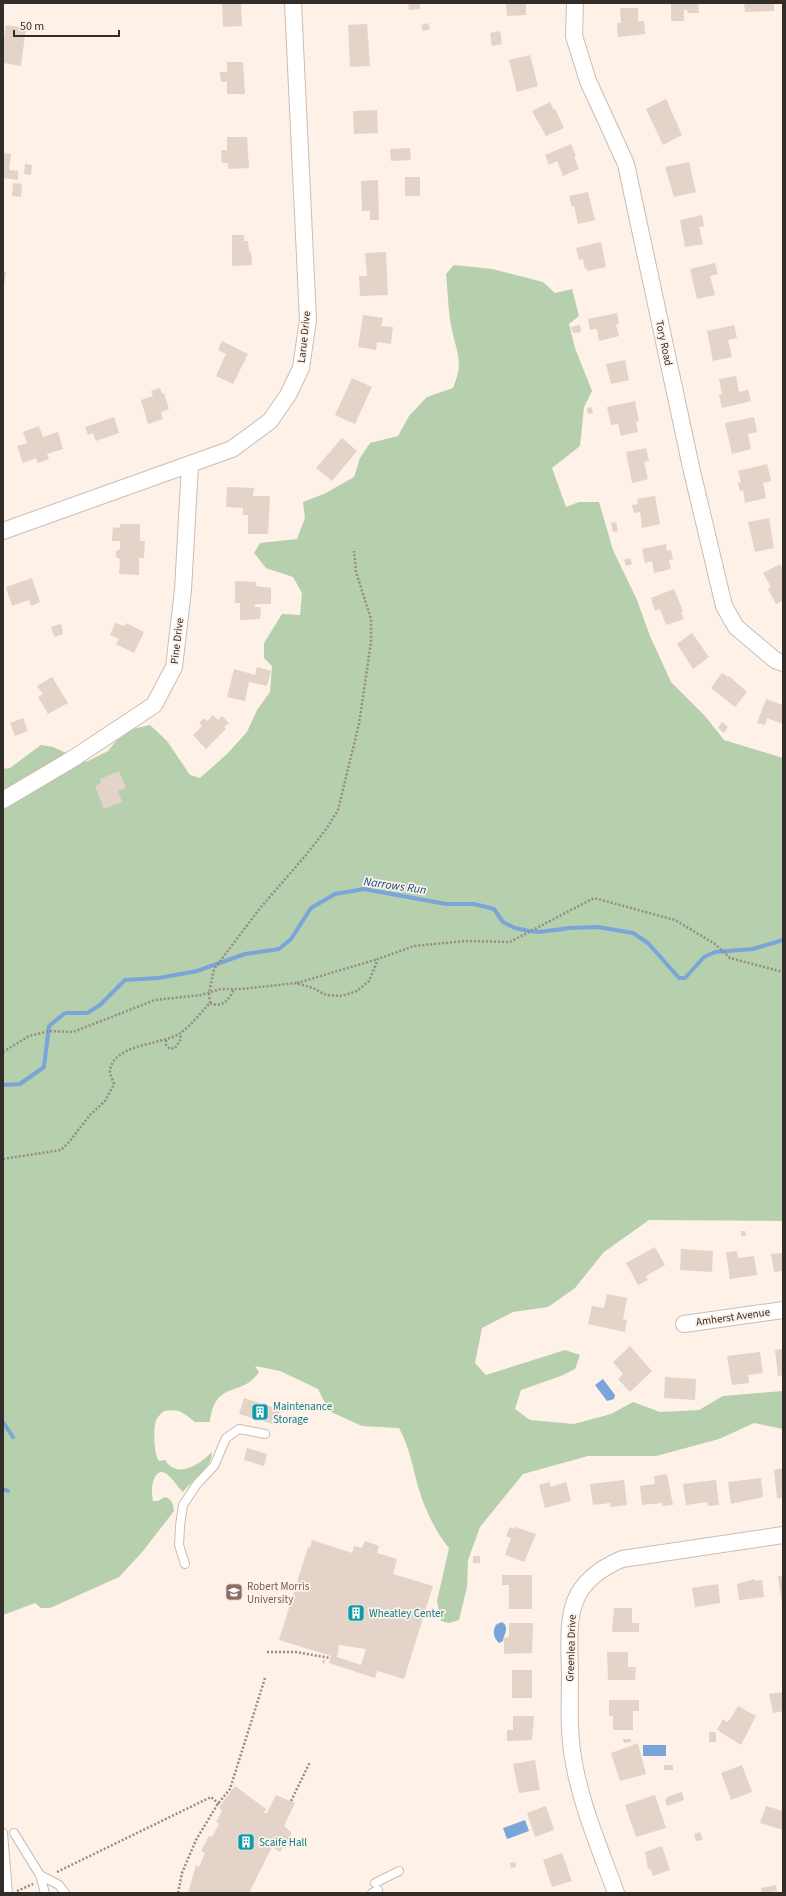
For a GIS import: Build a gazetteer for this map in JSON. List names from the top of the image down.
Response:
{
  "streets": {
    "street": [
      "Larue Drive",
      "Tory Road",
      "Pine Drive",
      "Amherst Avenue",
      "Greenlea Drive"
    ]
  },
  "crossings": [
    ["Larue Drive", "Pine Drive"]
  ],
  "water": ["Narrows Run"],
  "places": {
    "building": ["Maintenance Storage", "Wheatley Center", "Scaife Hall"],
    "school or university": ["Robert Morris University"]
  },
  "scale_bar": "50 m"
}
